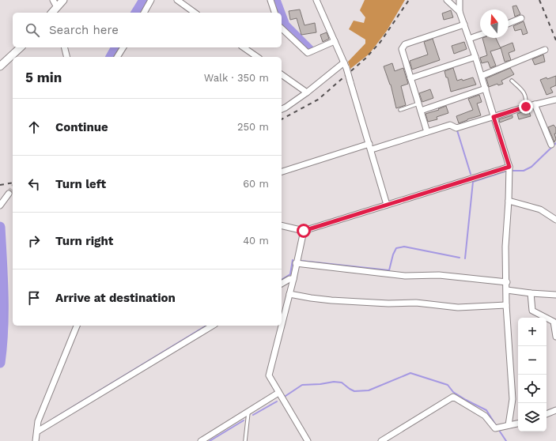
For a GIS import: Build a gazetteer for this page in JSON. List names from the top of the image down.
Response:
{
  "north": "top",
  "page": {
    "search": "Search here",
    "heading": ["5 min", "Walk · 350 m"],
    "list": [
      ["Continue", "250 m"],
      ["Turn left", "60 m"],
      ["Turn right", "40 m"],
      "Arrive at destination"
    ],
    "map_buttons": ["+", "−"]
  }
}
